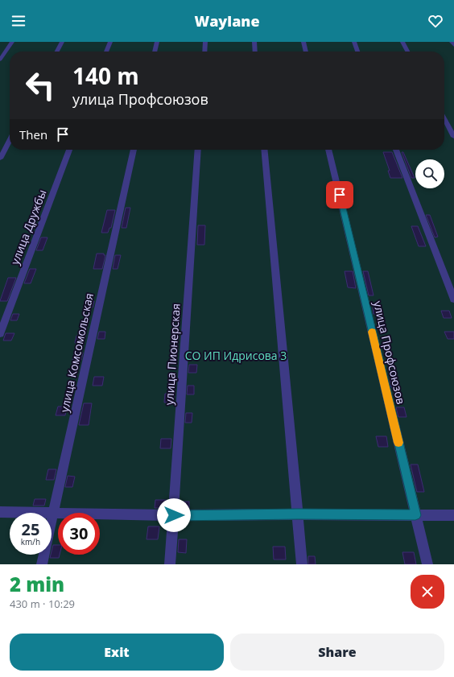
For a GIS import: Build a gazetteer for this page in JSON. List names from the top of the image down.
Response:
{
  "streets": {
    "street": [
      "улица Дружбы",
      "улица Комсомольская",
      "улица Профсоюзов",
      "улица Пионерская"
    ]
  },
  "parks": ["СО ИП Идрисова 3"],
  "page": {
    "header": "Waylane",
    "turn": ["140 m", "улица Профсоюзов"],
    "then": "Then",
    "speed": "25 km/h",
    "limit": "30",
    "heading": ["2 min", "430 m · 10:29"],
    "buttons": ["Exit", "Share"]
  }
}
